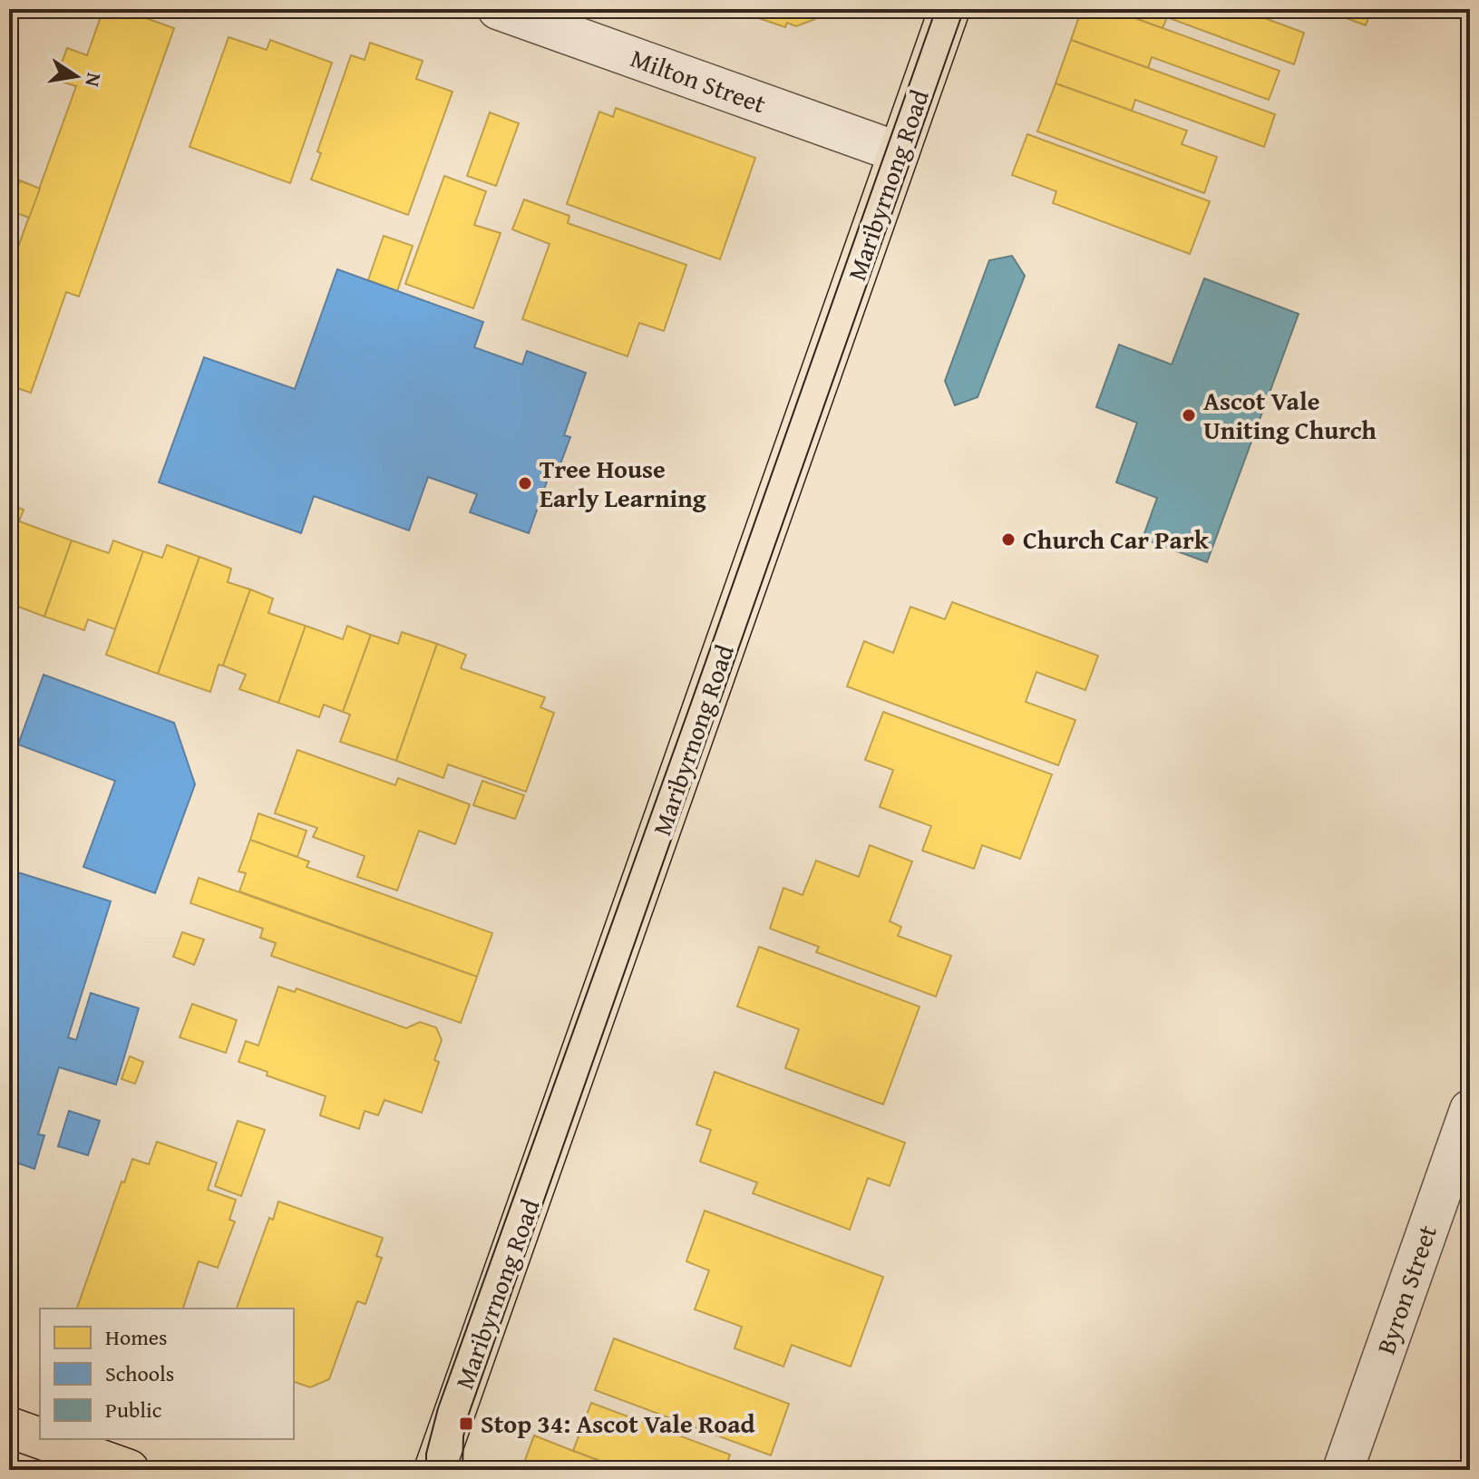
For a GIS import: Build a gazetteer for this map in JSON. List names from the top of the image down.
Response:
{
  "streets": {
    "main road": ["Maribyrnong Road"],
    "street": ["Milton Street", "Byron Street"]
  },
  "crossings": [
    ["Milton Street", "Maribyrnong Road"]
  ],
  "places": {
    "other": ["Ascot Vale Uniting Church", "Tree House Early Learning", "Church Car Park"],
    "transit": ["Stop 34: Ascot Vale Road"]
  },
  "legend": ["Homes", "Schools", "Public"],
  "north": "right"
}
